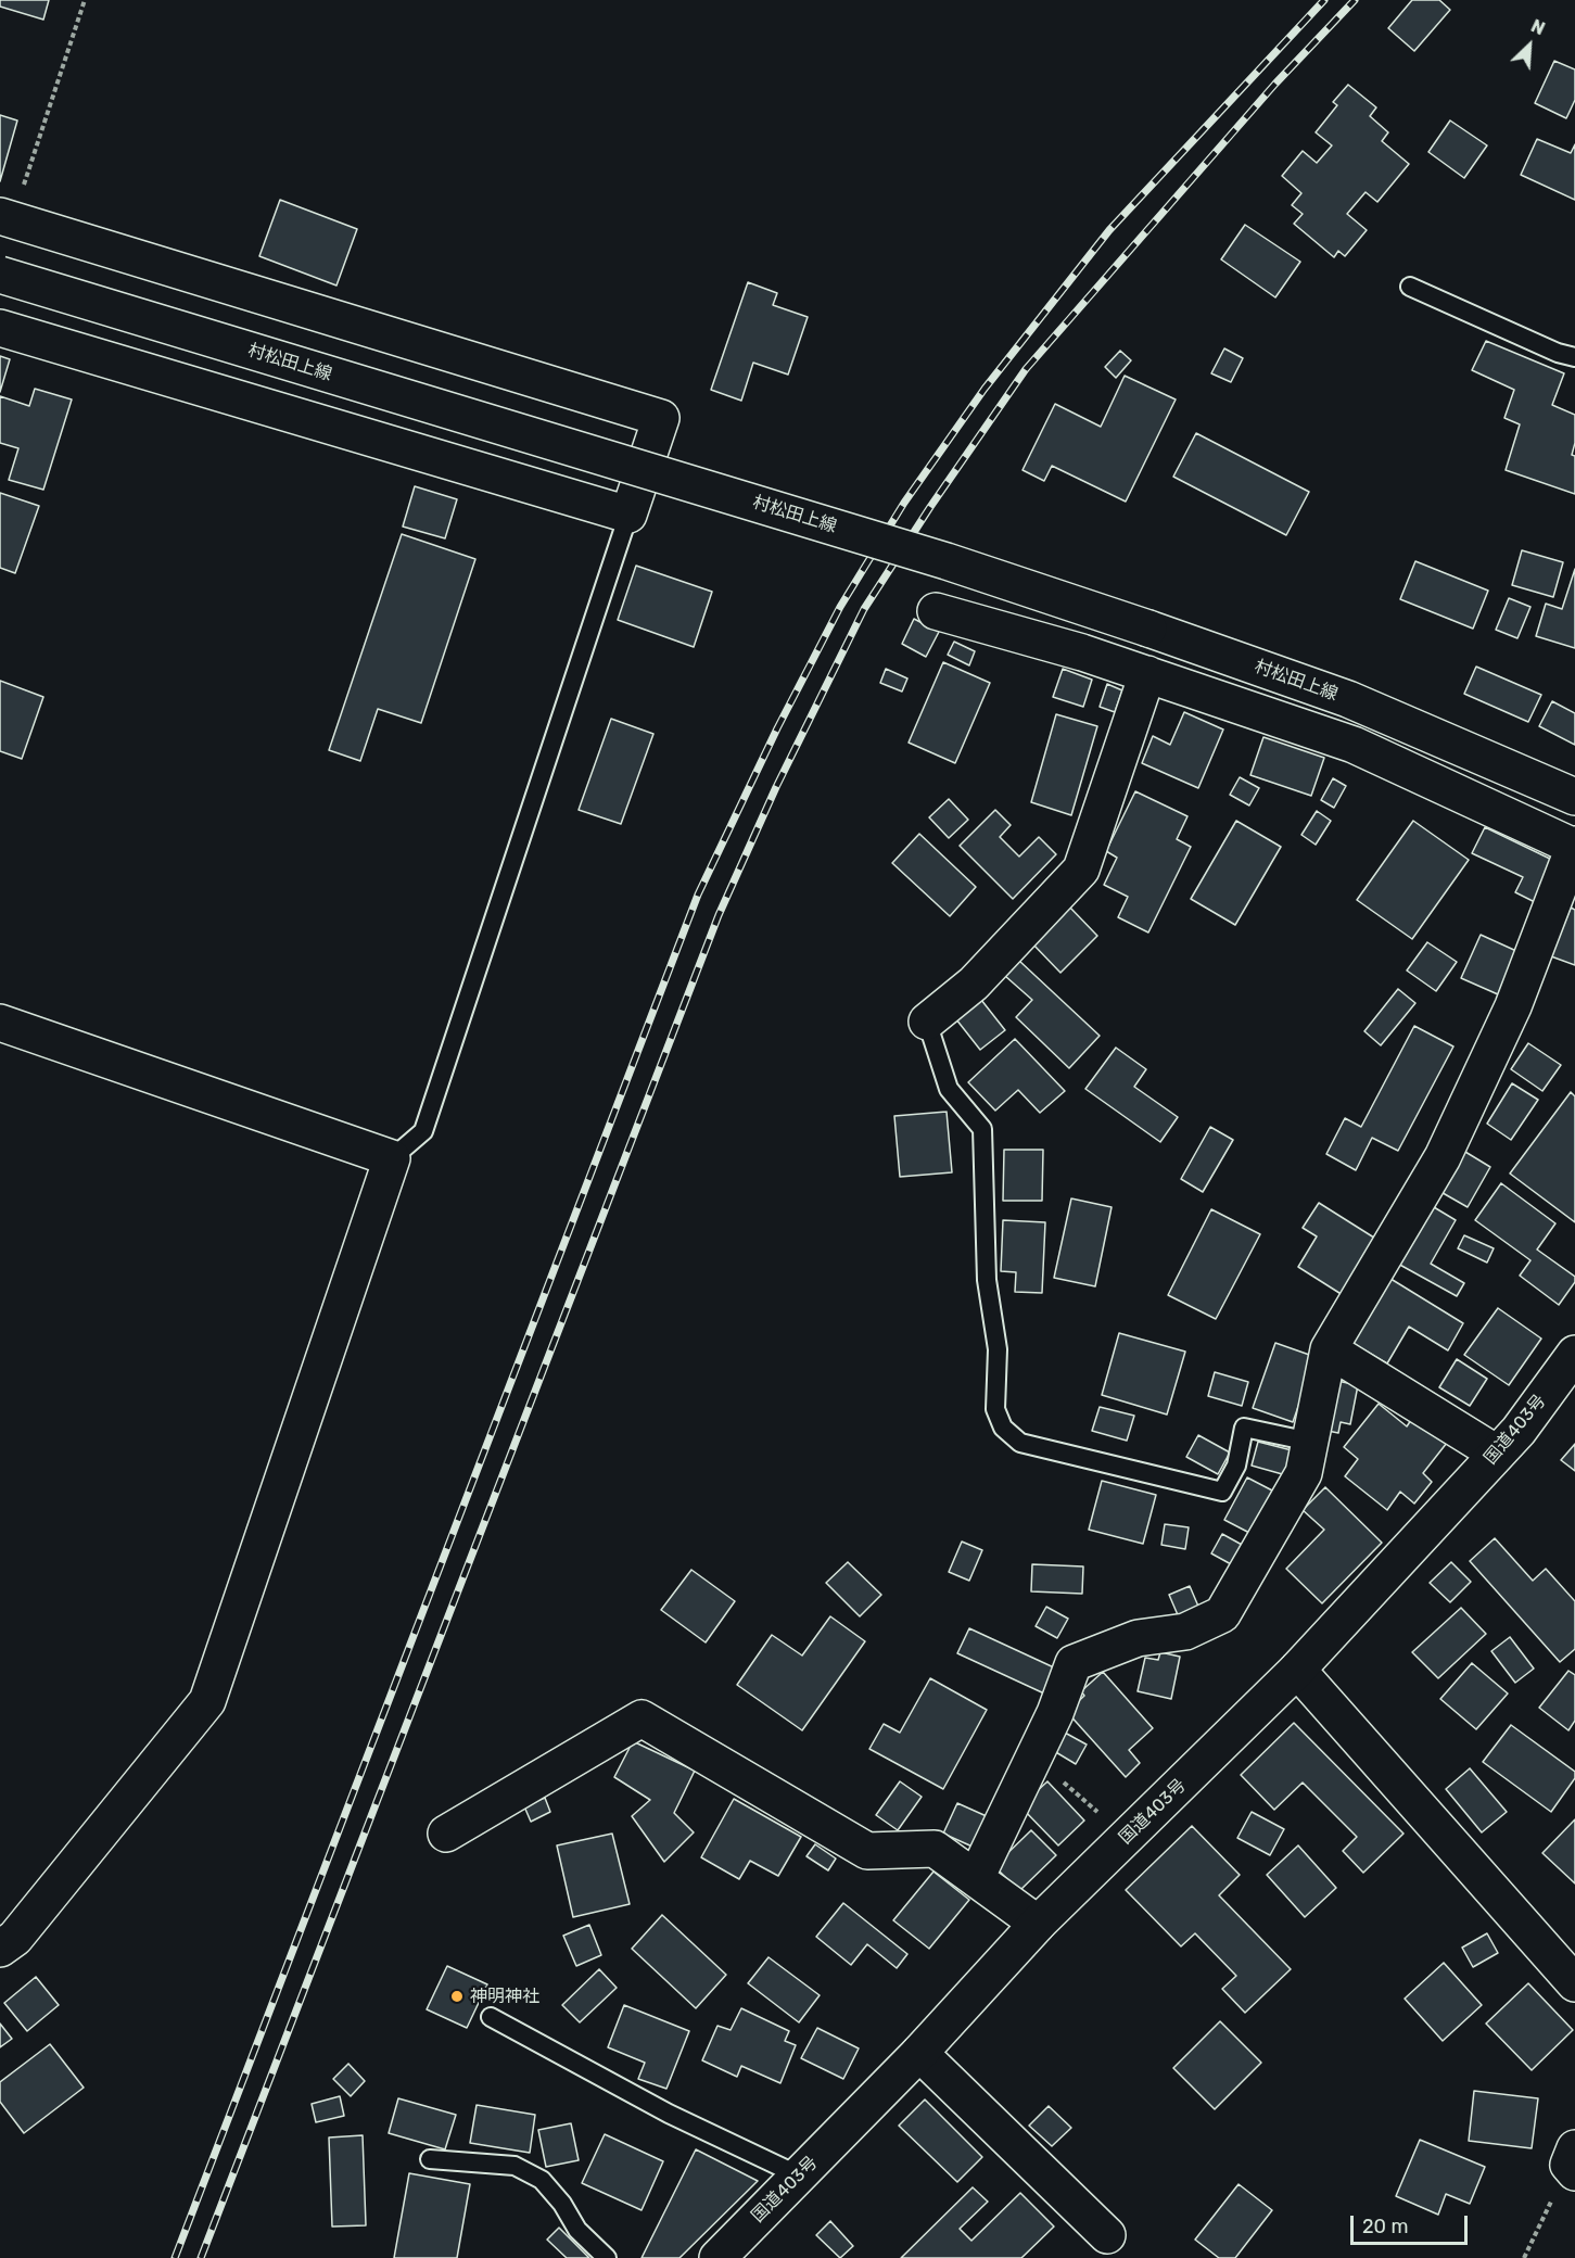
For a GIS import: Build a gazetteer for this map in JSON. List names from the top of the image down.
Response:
{
  "streets": {
    "main road": ["村松田上線", "国道403号"]
  },
  "places": ["神明神社"],
  "scale_bar": "20 m",
  "north": "top right"
}
